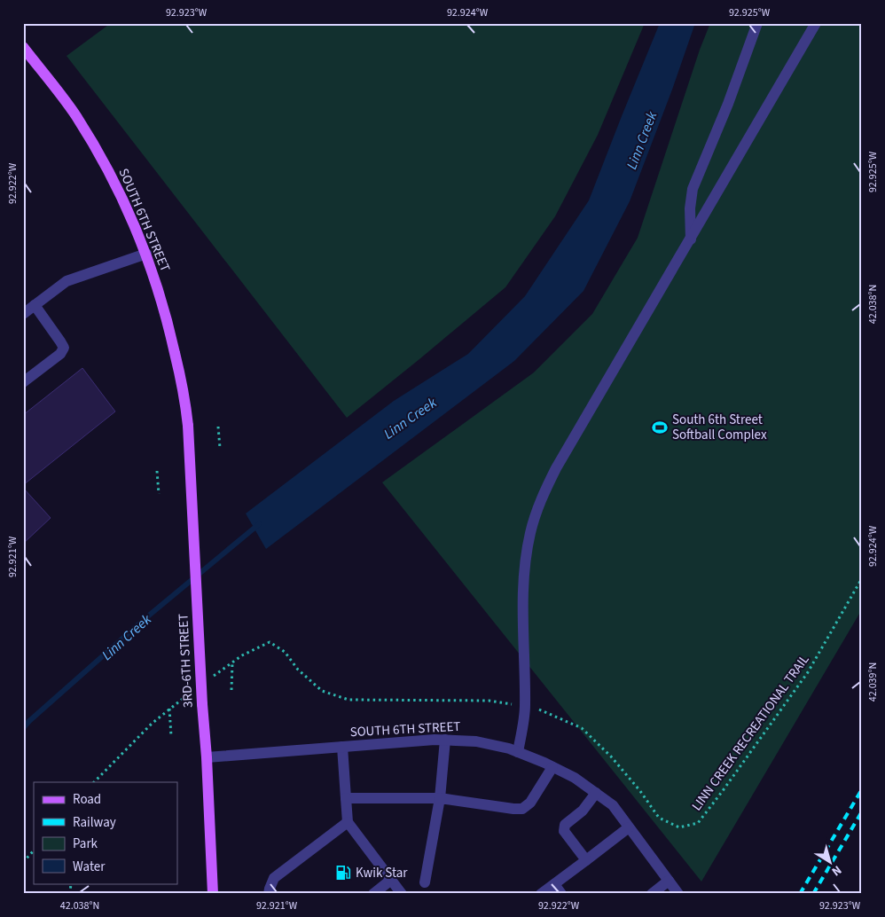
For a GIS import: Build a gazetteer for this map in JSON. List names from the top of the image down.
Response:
{
  "streets": {
    "main road": ["SOUTH 6TH STREET", "3RD-6TH STREET"],
    "path": ["LINN CREEK RECREATIONAL TRAIL"]
  },
  "crossings": [
    ["SOUTH 6TH STREET", "3RD-6TH STREET"]
  ],
  "water": ["Linn Creek"],
  "places": {
    "sports": ["South 6th Street Softball Complex"],
    "fuel station": ["Kwik Star"]
  },
  "legend": [
    "Road",
    "Railway",
    "Park",
    "Water"
  ],
  "north": "bottom right",
  "coordinates": [
    "92.923°W",
    "92.924°W",
    "92.925°W",
    "92.922°W",
    "42.038°N",
    "92.921°W",
    "42.039°N"
  ]
}
